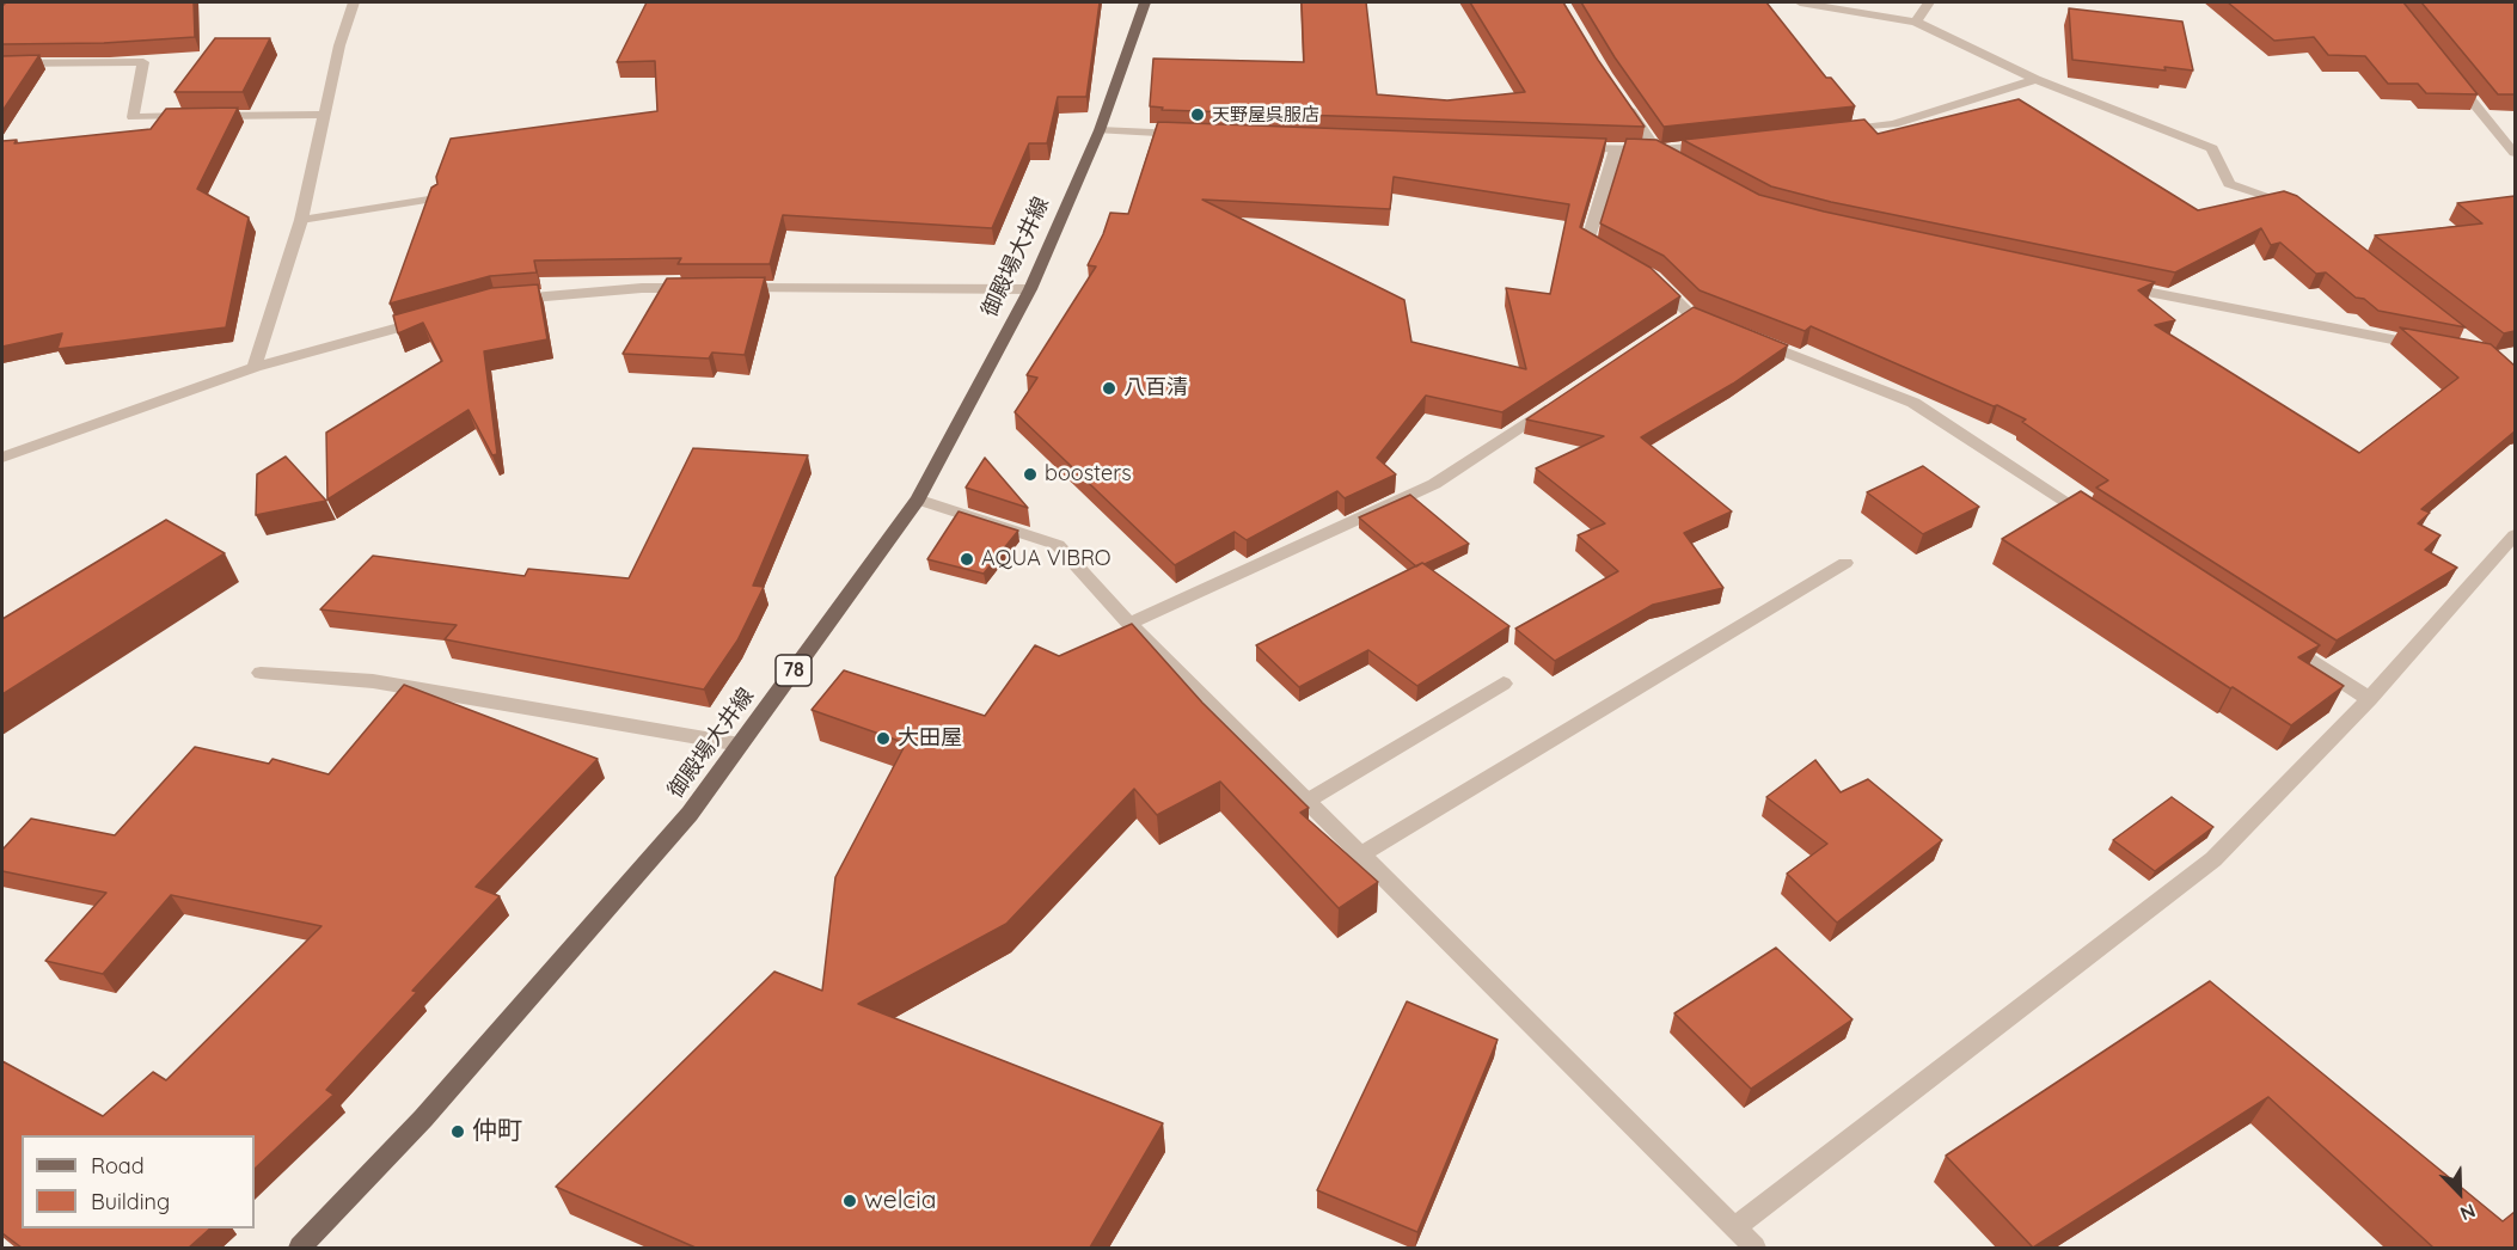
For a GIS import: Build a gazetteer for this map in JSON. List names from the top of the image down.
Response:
{
  "streets": {
    "main road": ["御殿場大井線", "78"]
  },
  "places": [
    "天野屋呉服店",
    "八百清",
    "boosters",
    "AQUA VIBRO",
    "大田屋",
    "仲町",
    "welcia"
  ],
  "legend": ["Road", "Building"],
  "north": "bottom right"
}
